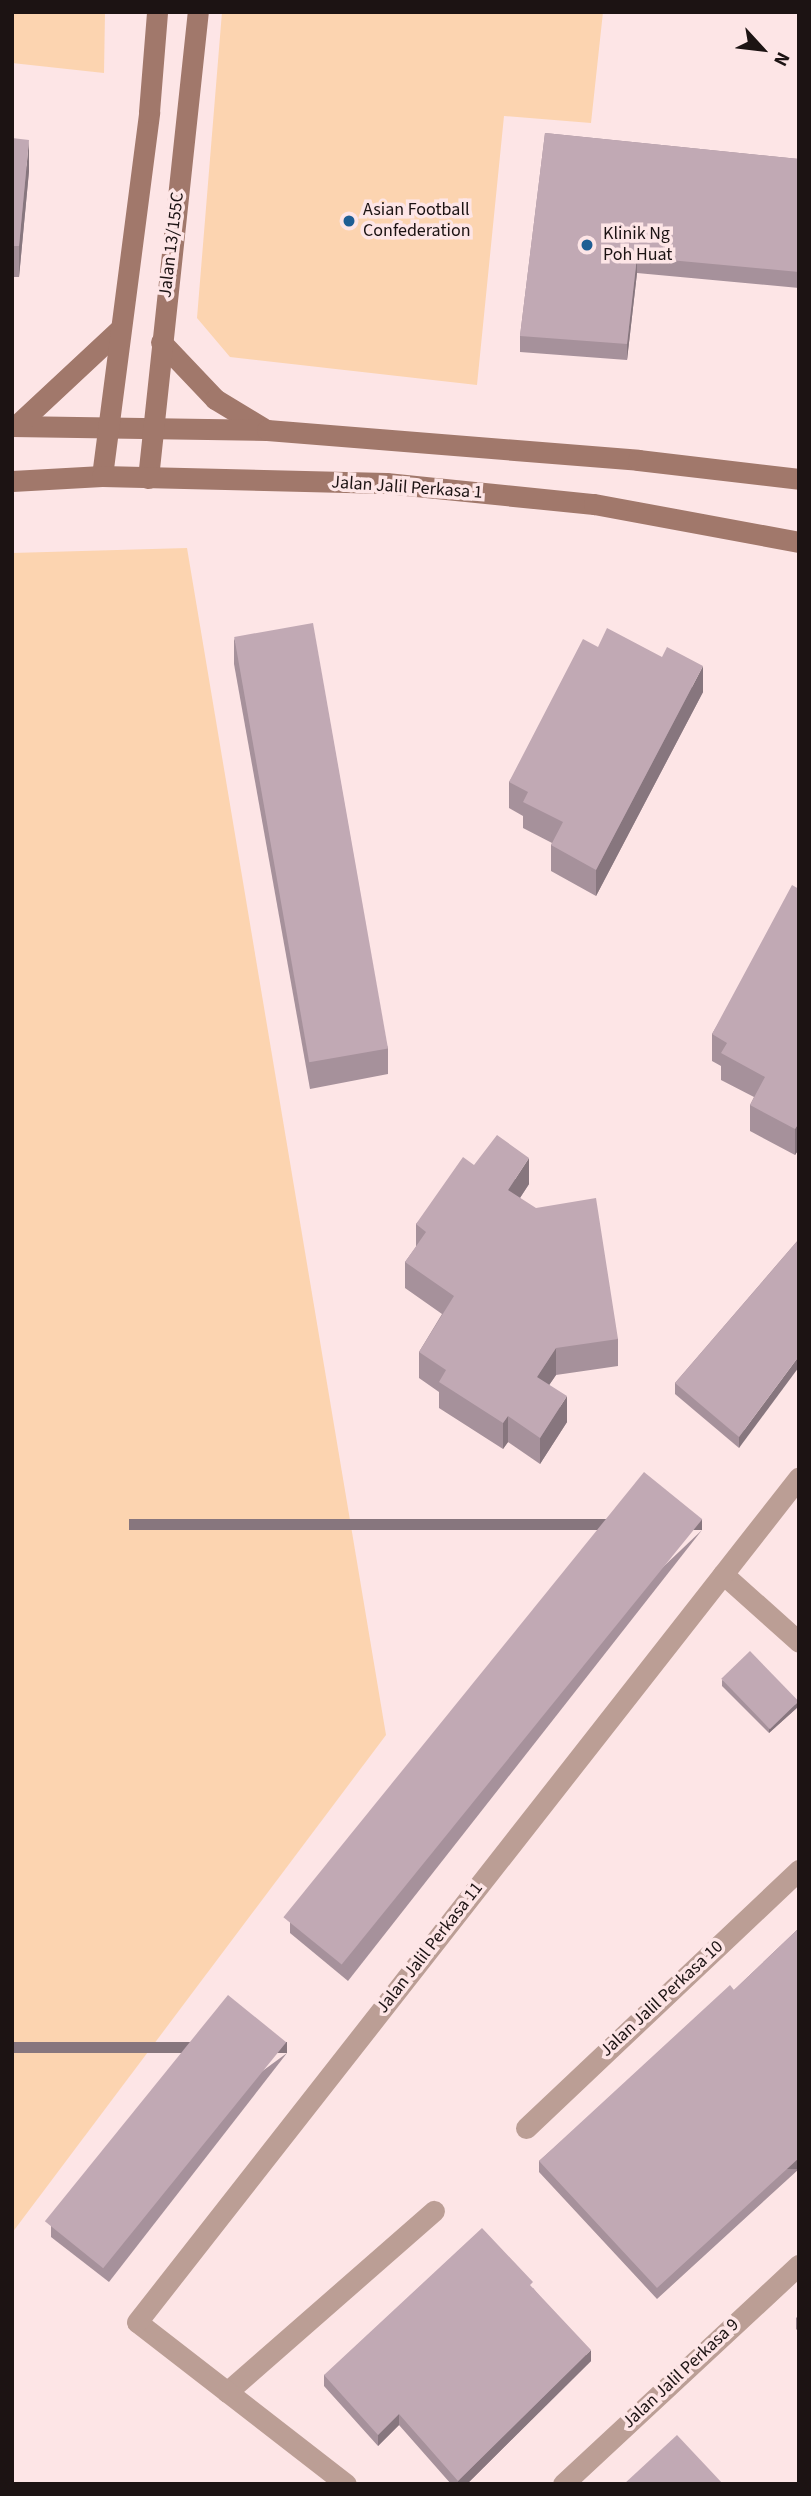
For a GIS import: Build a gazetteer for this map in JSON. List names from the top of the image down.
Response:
{
  "streets": {
    "main road": ["Jalan 13/155C", "Jalan Jalil Perkasa 1"],
    "street": ["Jalan Jalil Perkasa 11", "Jalan Jalil Perkasa 10", "Jalan Jalil Perkasa 9"]
  },
  "crossings": [
    ["Jalan 13/155C", "Jalan Jalil Perkasa 1"]
  ],
  "places": ["Asian Football Confederation", "Klinik Ng Poh Huat"],
  "north": "bottom right"
}
